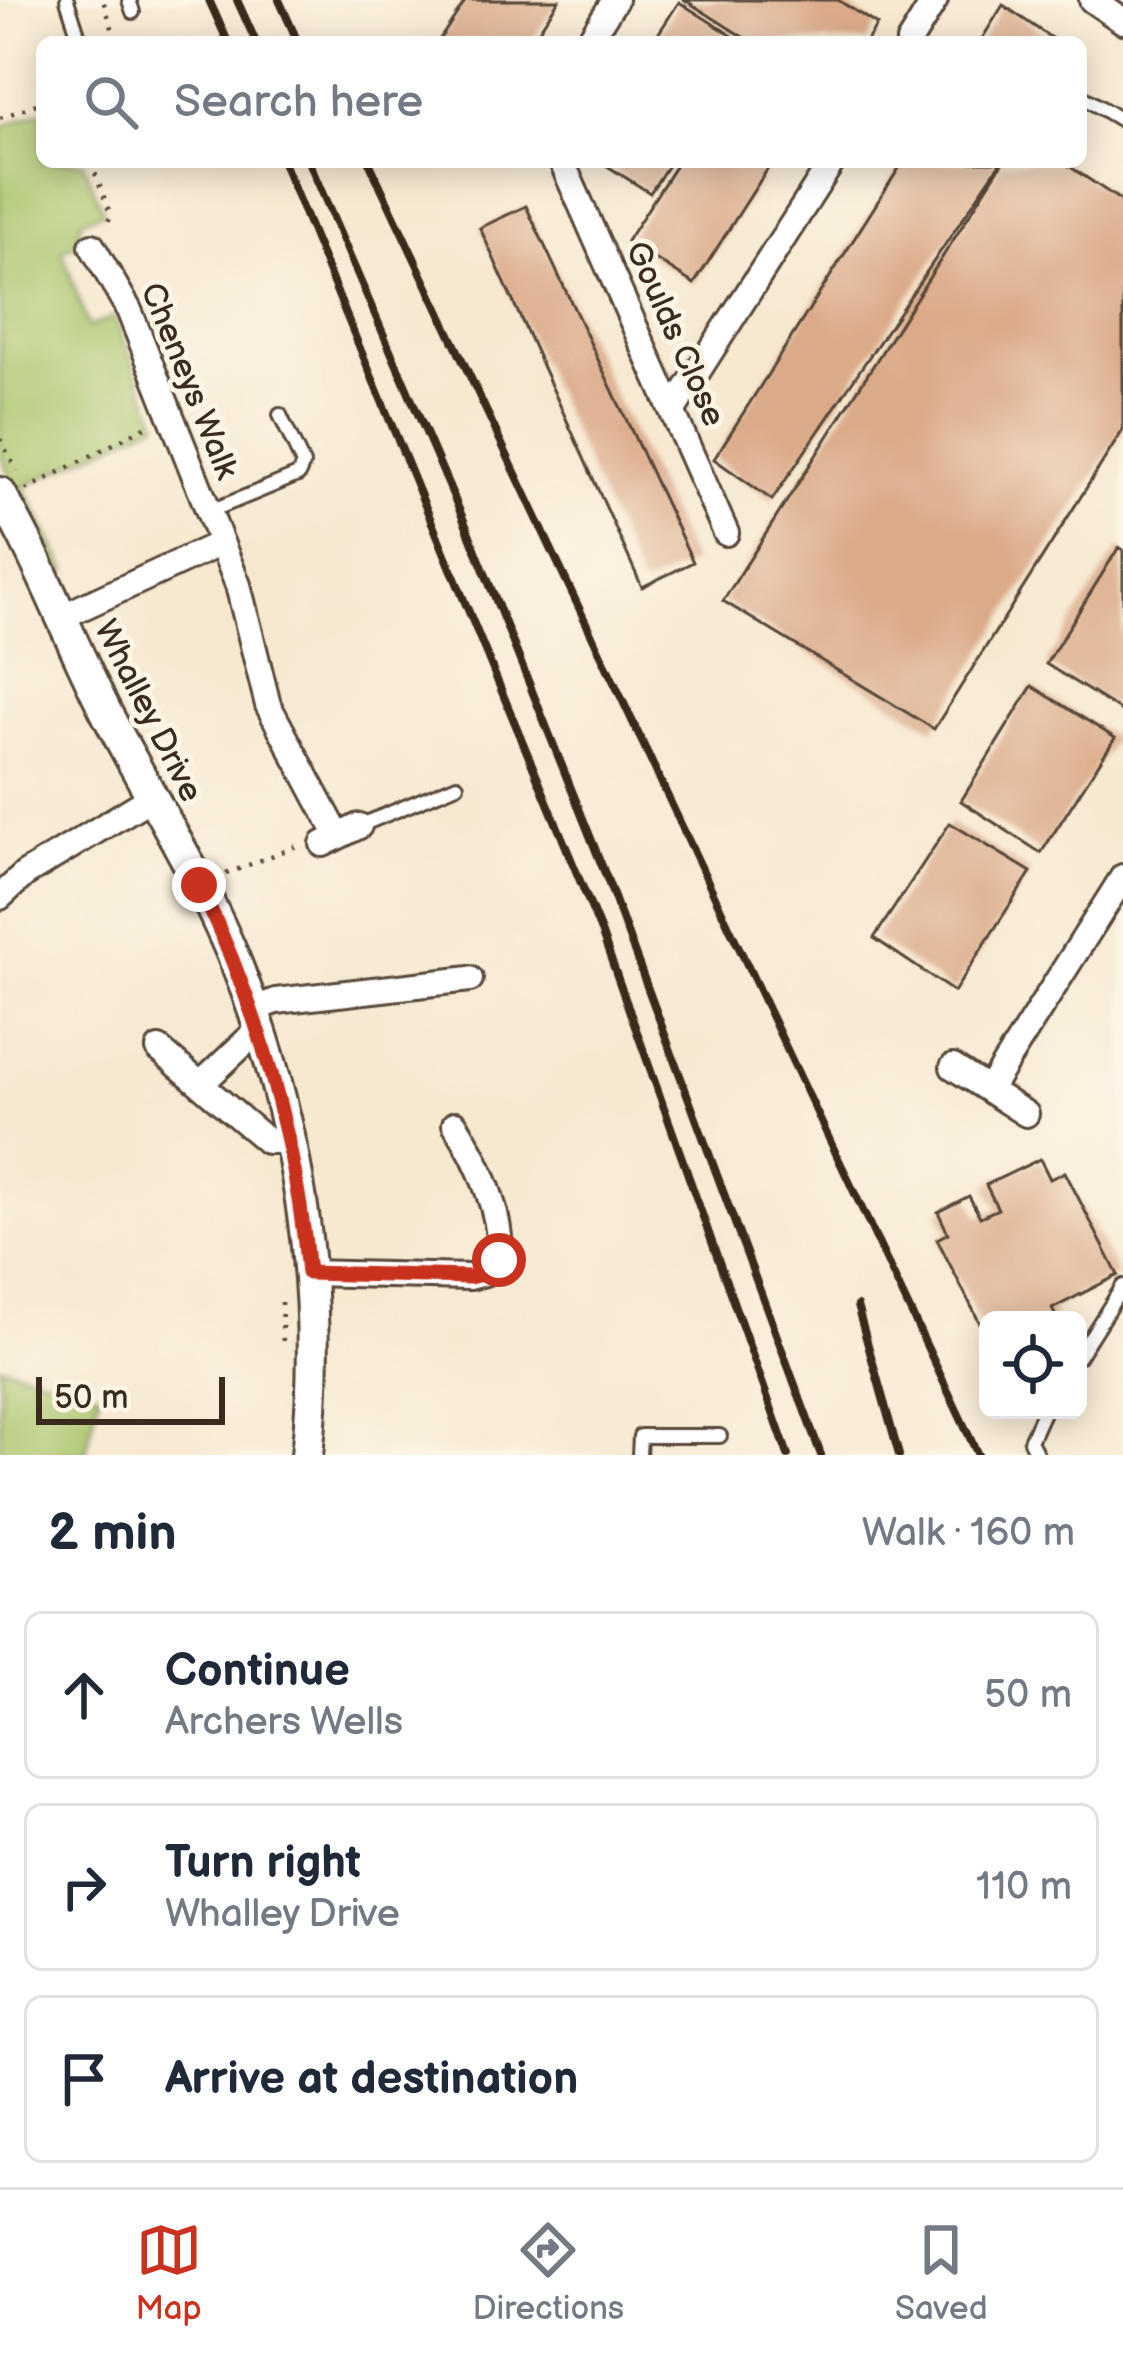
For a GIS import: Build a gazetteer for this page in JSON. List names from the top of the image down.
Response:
{
  "streets": {
    "street": ["Goulds Close", "Cheneys Walk", "Whalley Drive"]
  },
  "scale_bar": "50 m",
  "page": {
    "search": "Search here",
    "scale": "50 m",
    "heading": ["2 min", "Walk · 160 m"],
    "list": [
      ["Continue", "Archers Wells", "50 m"],
      ["Turn right", "Whalley Drive", "110 m"],
      "Arrive at destination"
    ],
    "nav": ["Map", "Directions", "Saved"]
  }
}
